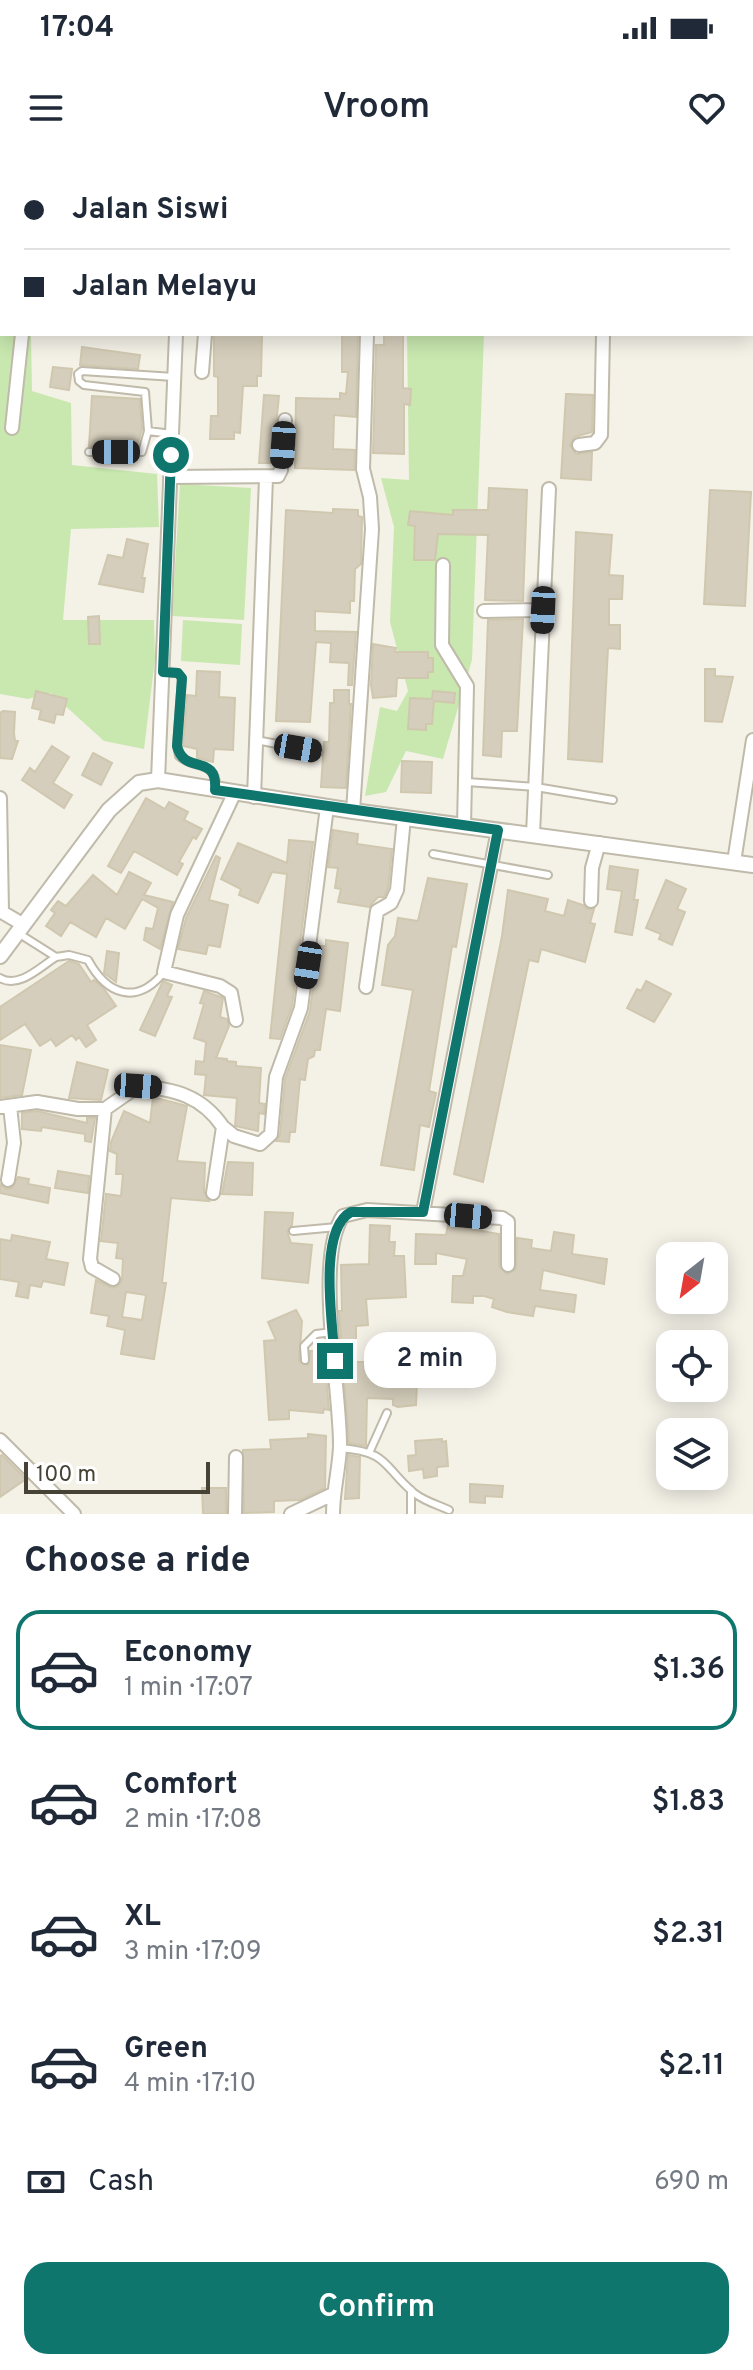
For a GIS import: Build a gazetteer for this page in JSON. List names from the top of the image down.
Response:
{
  "scale_bar": "100 m",
  "north": "bottom left",
  "page": {
    "status": "17:04",
    "header": "Vroom",
    "banner": ["Jalan Siswi", "Jalan Melayu"],
    "bubble": "2 min",
    "scale": "100 m",
    "heading": "Choose a ride",
    "list": [
      {
        "name": "Economy",
        "note": "1 min · 17:07",
        "value": "$1.36"
      },
      {
        "name": "Comfort",
        "note": "2 min · 17:08",
        "value": "$1.83"
      },
      {
        "name": "XL",
        "note": "3 min · 17:09",
        "value": "$2.31"
      },
      {
        "name": "Green",
        "note": "4 min · 17:10",
        "value": "$2.11"
      }
    ],
    "pay": ["Cash", "690 m"],
    "buttons": "Confirm"
  }
}
